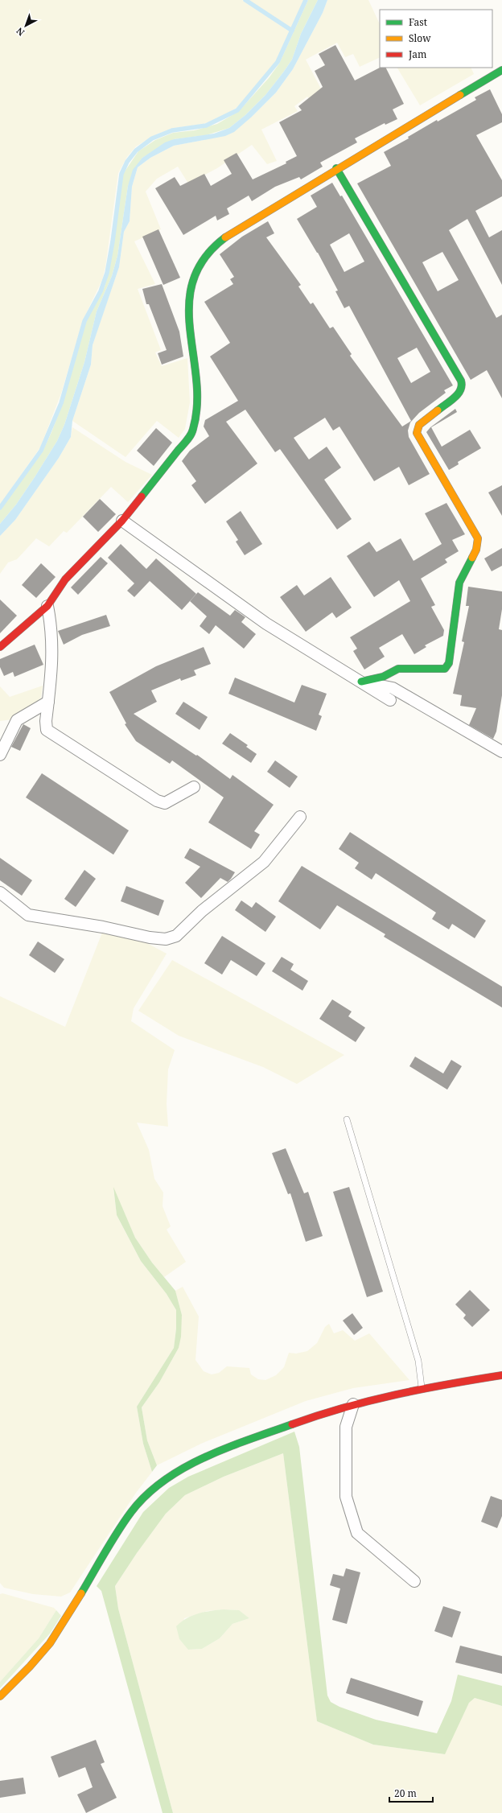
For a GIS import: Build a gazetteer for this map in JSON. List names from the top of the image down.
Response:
{
  "legend": ["Fast", "Slow", "Jam"],
  "scale_bar": "20 m",
  "north": "bottom left"
}
